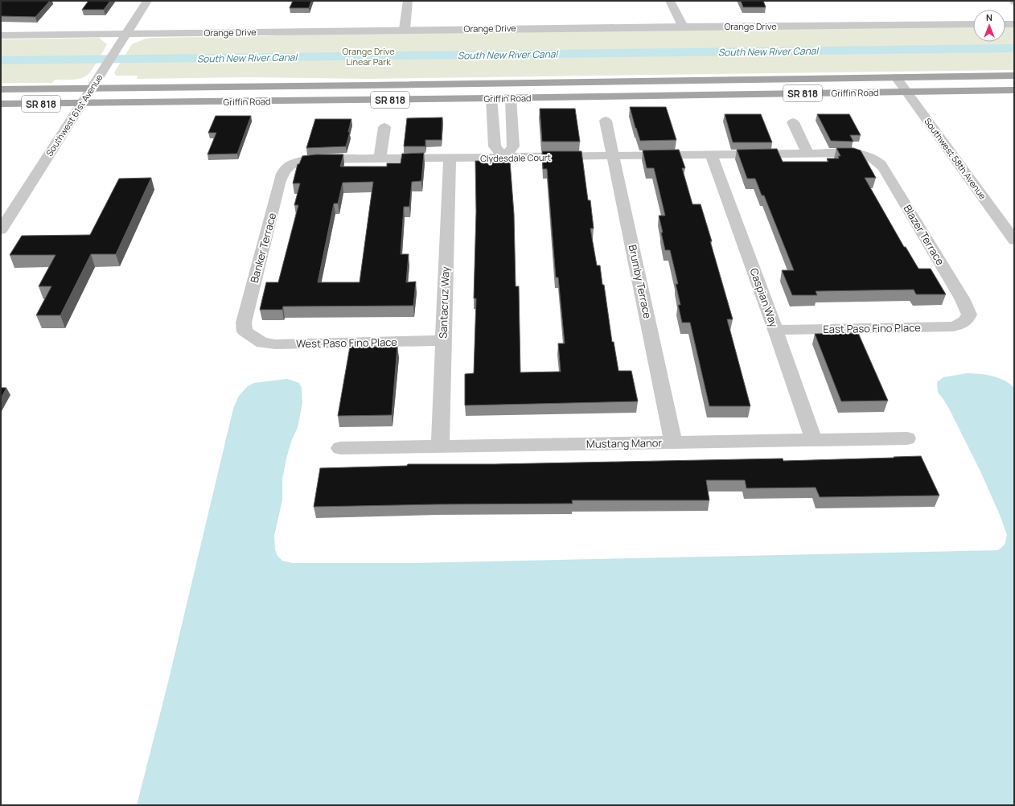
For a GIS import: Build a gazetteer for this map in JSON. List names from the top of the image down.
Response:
{
  "streets": {
    "main road": ["Griffin Road", "SR 818"],
    "street": [
      "Orange Drive",
      "Southwest 61st Avenue",
      "Clydesdale Court",
      "Southwest 58th Avenue",
      "Blazer Terrace",
      "Banker Terrace",
      "Brumby Terrace",
      "Caspian Way",
      "Santacruz Way",
      "East Paso Fino Place",
      "West Paso Fino Place",
      "Mustang Manor"
    ]
  },
  "crossings": [
    ["Orange Drive", "Southwest 61st Avenue"],
    ["Griffin Road", "Southwest 61st Avenue"],
    ["Griffin Road", "Southwest 58th Avenue"],
    ["Clydesdale Court", "Blazer Terrace"],
    ["Clydesdale Court", "Banker Terrace"],
    ["Clydesdale Court", "Brumby Terrace"],
    ["Clydesdale Court", "Caspian Way"],
    ["Clydesdale Court", "Santacruz Way"],
    ["Blazer Terrace", "East Paso Fino Place"],
    ["Banker Terrace", "West Paso Fino Place"],
    ["Brumby Terrace", "Mustang Manor"],
    ["Caspian Way", "East Paso Fino Place"],
    ["Caspian Way", "Mustang Manor"],
    ["Santacruz Way", "West Paso Fino Place"],
    ["Santacruz Way", "Mustang Manor"]
  ],
  "water": ["South New River Canal"],
  "parks": ["Orange Drive Linear Park"],
  "north": "top"
}
